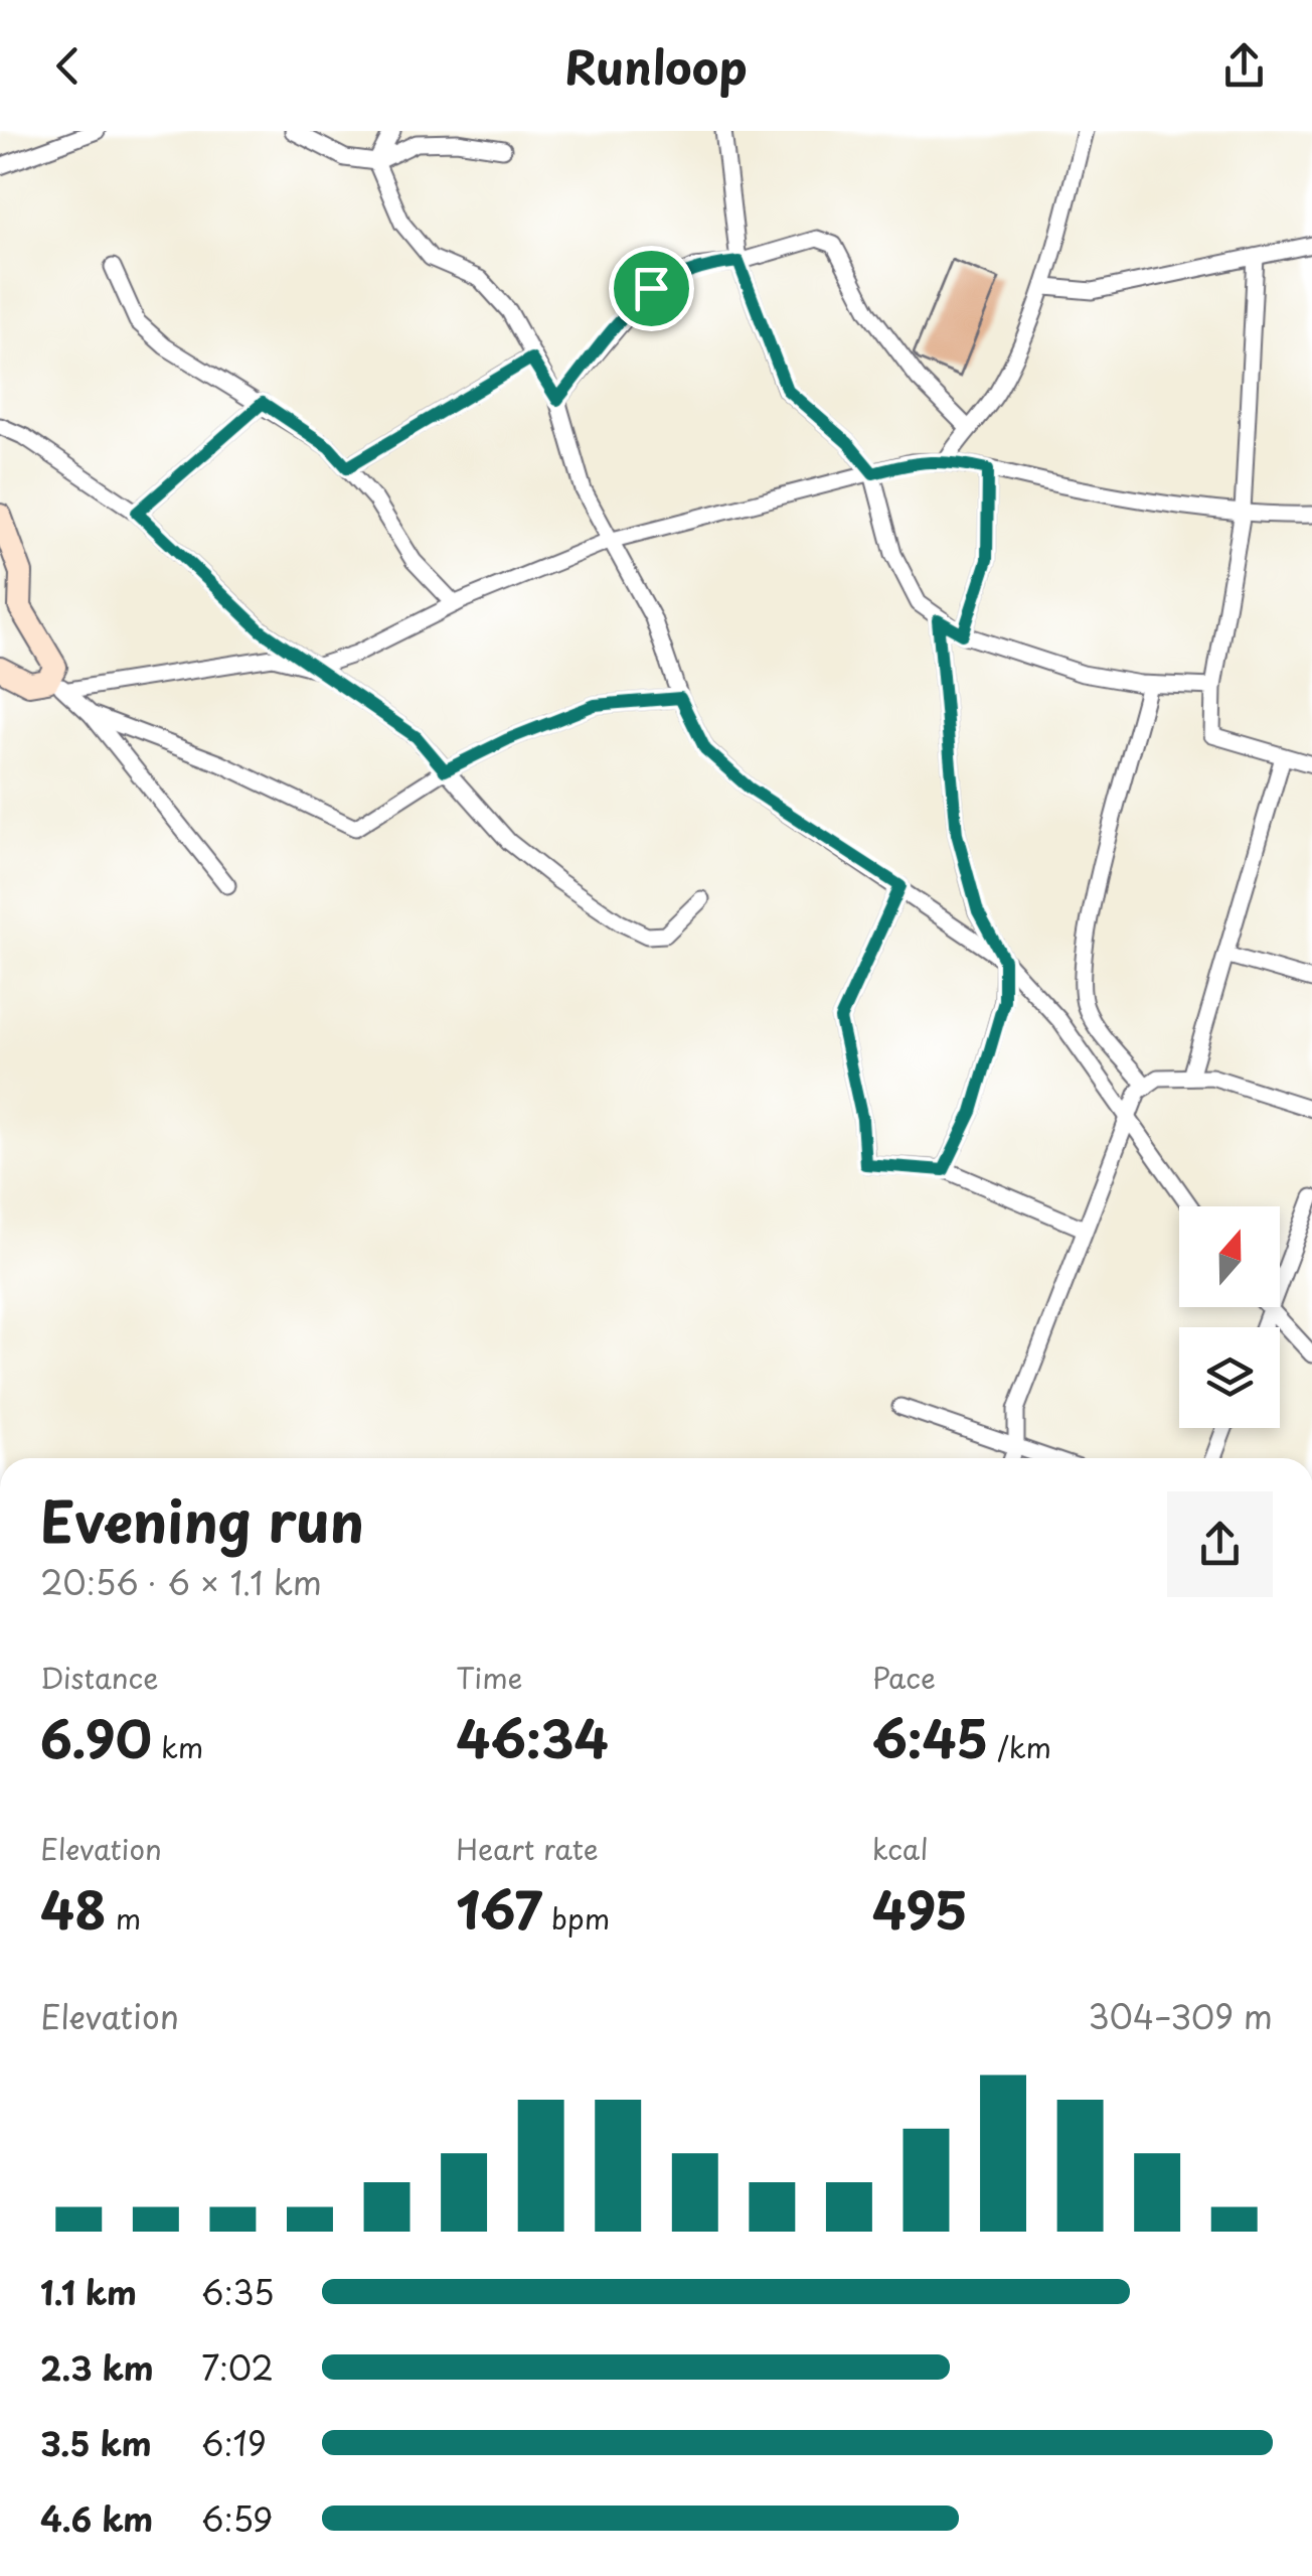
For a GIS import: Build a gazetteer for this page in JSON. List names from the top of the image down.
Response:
{
  "north": "top",
  "page": {
    "header": "Runloop",
    "heading": ["Evening run", "20:56 · 6 × 1.1 km"],
    "stats": [
      ["Distance", "6.90 km"],
      ["Time", "46:34"],
      ["Pace", "6:45 /km"],
      ["Elevation", "48 m"],
      ["Heart rate", "167 bpm"],
      ["kcal", "495"]
    ],
    "chart": ["Elevation", "304–309 m"],
    "list": [
      {
        "name": "1.1 km",
        "note": "6:35"
      },
      {
        "name": "2.3 km",
        "note": "7:02"
      },
      {
        "name": "3.5 km",
        "note": "6:19"
      },
      {
        "name": "4.6 km",
        "note": "6:59"
      }
    ]
  }
}
